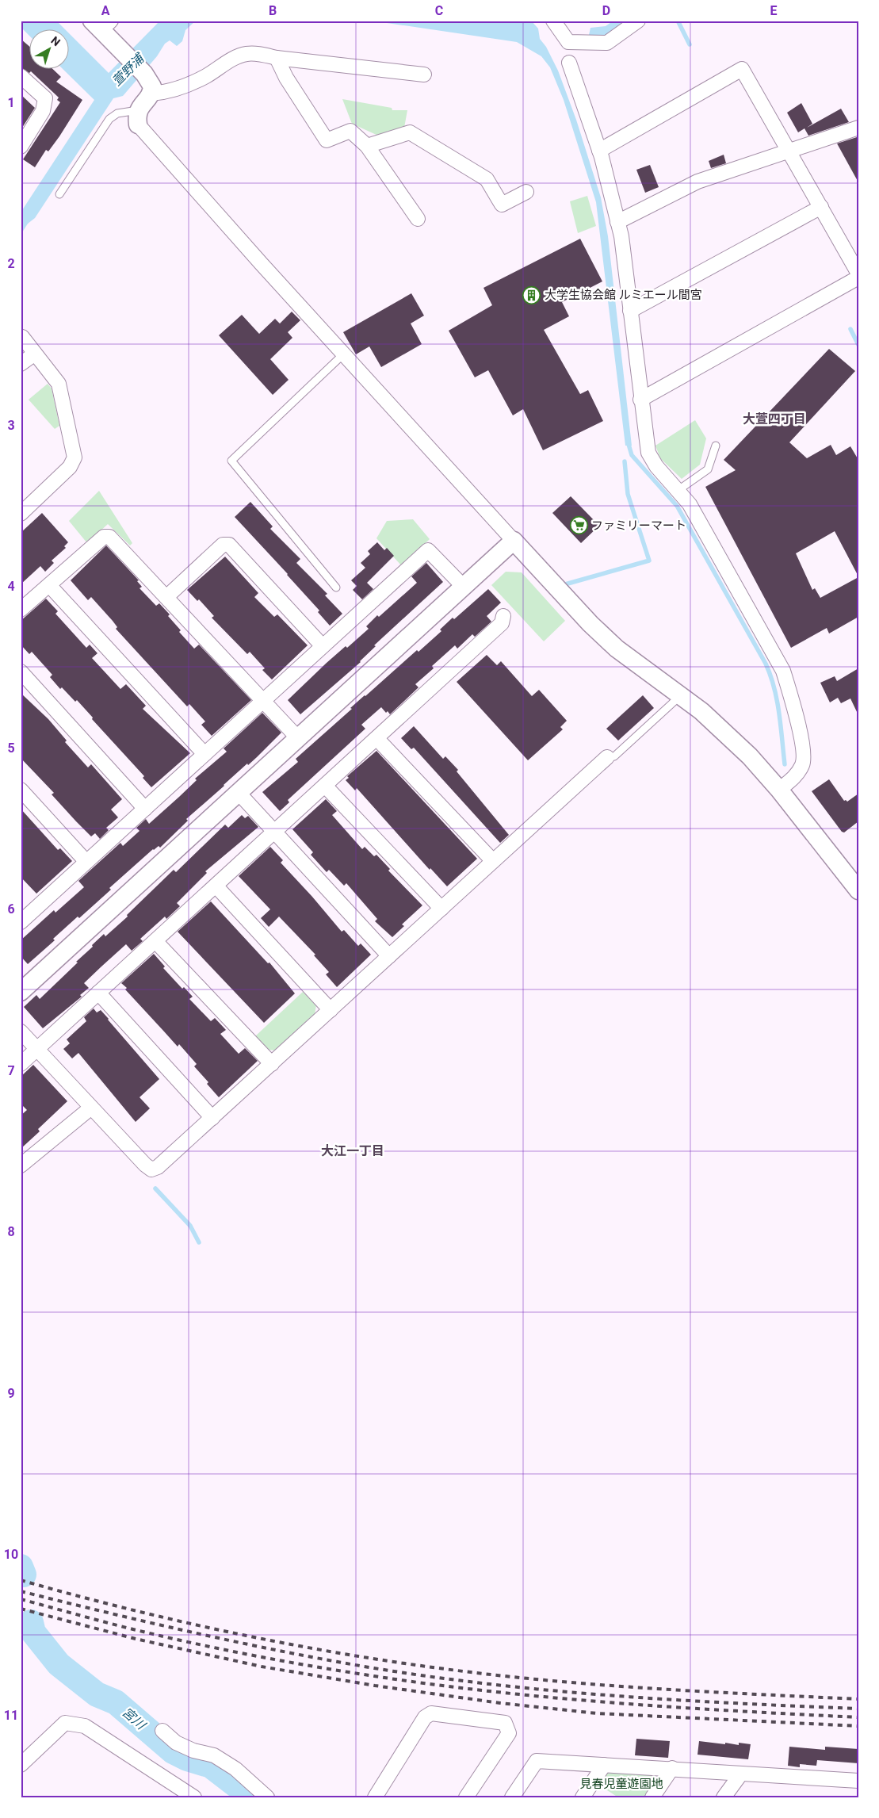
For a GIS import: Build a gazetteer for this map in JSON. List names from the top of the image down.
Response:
{
  "districts": ["大萱四丁目", "大江一丁目"],
  "water": ["萱野浦", "宮川"],
  "parks": ["見春児童遊園地"],
  "places": {
    "building": ["大学生協会館 ルミエール間宮"],
    "supermarket": ["ファミリーマート"]
  },
  "north": "top right",
  "grid": {
    "columns": [
      "A",
      "B",
      "C",
      "D",
      "E"
    ],
    "rows": [
      "1",
      "2",
      "3",
      "4",
      "5",
      "6",
      "7",
      "8",
      "9",
      "10",
      "11"
    ]
  }
}
